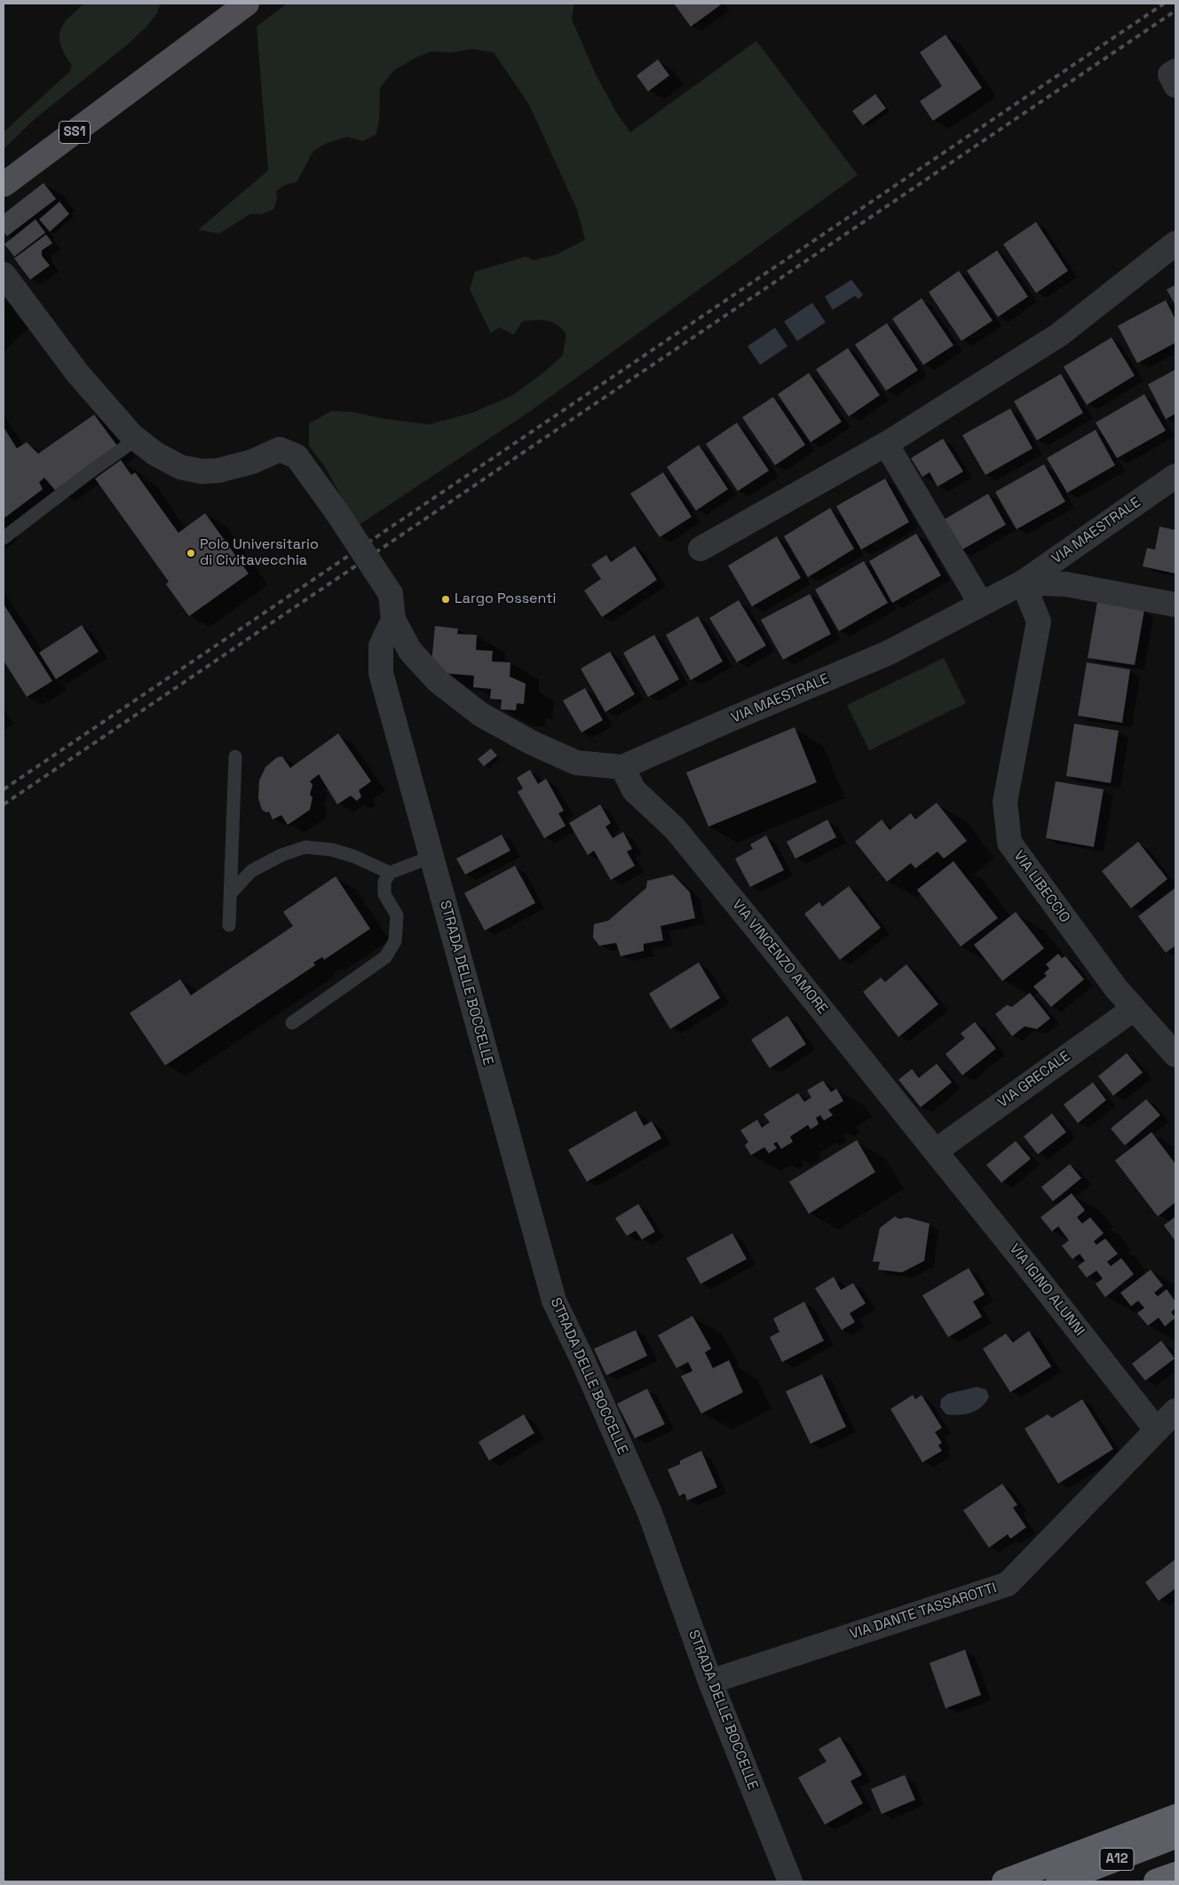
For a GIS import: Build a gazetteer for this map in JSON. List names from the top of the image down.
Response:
{
  "streets": {
    "highway": ["A12"],
    "main road": ["SS1"],
    "street": [
      "VIA MAESTRALE",
      "VIA LIBECCIO",
      "VIA VINCENZO AMORE",
      "STRADA DELLE BOCCELLE",
      "VIA GRECALE",
      "VIA IGINO ALUNNI",
      "VIA DANTE TASSAROTTI"
    ]
  },
  "crossings": [
    ["VIA MAESTRALE", "VIA LIBECCIO"],
    ["VIA MAESTRALE", "VIA VINCENZO AMORE"],
    ["VIA MAESTRALE", "STRADA DELLE BOCCELLE"],
    ["VIA LIBECCIO", "VIA GRECALE"],
    ["VIA VINCENZO AMORE", "VIA GRECALE"],
    ["VIA VINCENZO AMORE", "VIA IGINO ALUNNI"],
    ["STRADA DELLE BOCCELLE", "VIA DANTE TASSAROTTI"],
    ["VIA GRECALE", "VIA IGINO ALUNNI"],
    ["VIA IGINO ALUNNI", "VIA DANTE TASSAROTTI"]
  ],
  "places": ["Polo Universitario di Civitavecchia", "Largo Possenti"]
}
